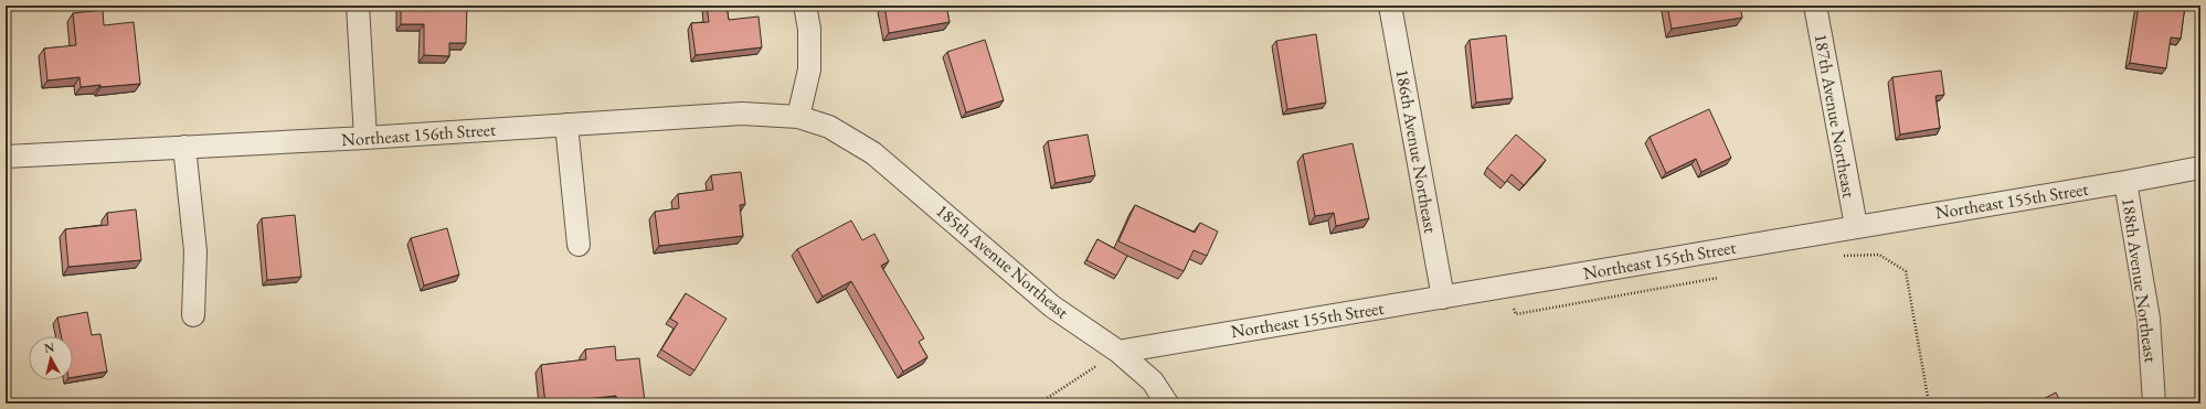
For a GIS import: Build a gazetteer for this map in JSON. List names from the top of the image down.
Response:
{
  "streets": {
    "street": [
      "187th Avenue Northeast",
      "Northeast 156th Street",
      "186th Avenue Northeast",
      "Northeast 155th Street",
      "185th Avenue Northeast",
      "188th Avenue Northeast"
    ]
  },
  "crossings": [
    ["187th Avenue Northeast", "Northeast 155th Street"],
    ["Northeast 156th Street", "185th Avenue Northeast"],
    ["186th Avenue Northeast", "Northeast 155th Street"],
    ["Northeast 155th Street", "185th Avenue Northeast"],
    ["Northeast 155th Street", "188th Avenue Northeast"]
  ],
  "north": "top"
}
